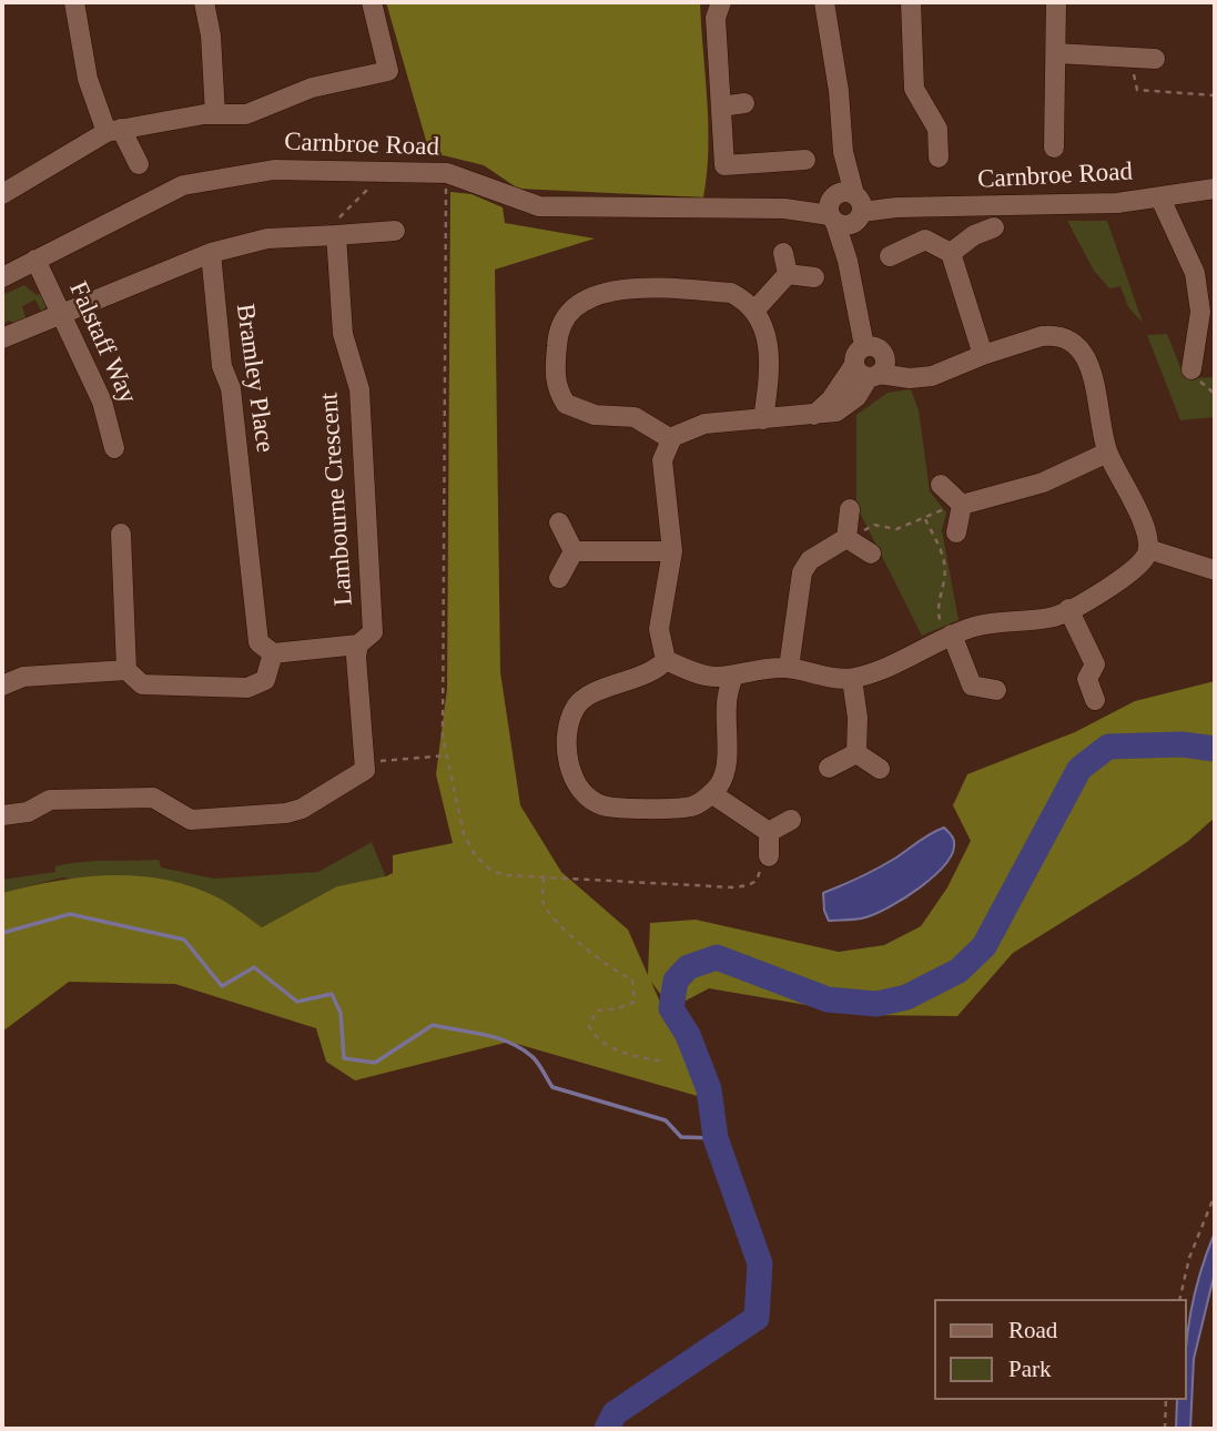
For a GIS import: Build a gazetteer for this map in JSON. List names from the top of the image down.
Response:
{
  "streets": {
    "street": [
      "Carnbroe Road",
      "Falstaff Way",
      "Bramley Place",
      "Lambourne Crescent"
    ]
  },
  "crossings": [
    ["Carnbroe Road", "Falstaff Way"]
  ],
  "legend": ["Road", "Park"]
}
